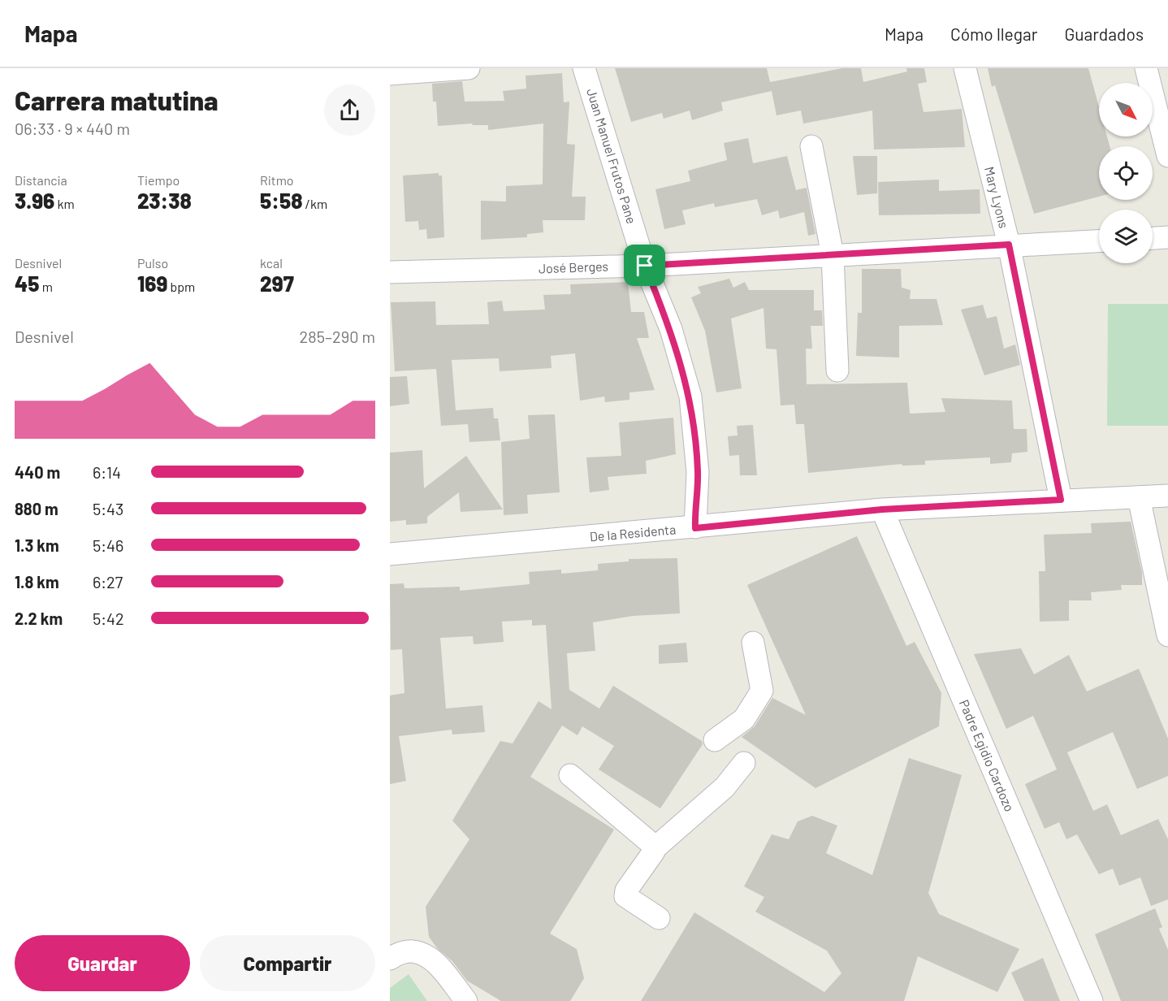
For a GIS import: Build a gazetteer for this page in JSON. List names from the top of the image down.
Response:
{
  "streets": {
    "street": [
      "Juan Manuel Frutos Pane",
      "Mary Lyons",
      "José Berges",
      "De la Residenta",
      "Padre Egidio Cardozo"
    ]
  },
  "crossings": [
    ["Juan Manuel Frutos Pane", "José Berges"],
    ["Juan Manuel Frutos Pane", "De la Residenta"],
    ["Mary Lyons", "José Berges"],
    ["Mary Lyons", "De la Residenta"],
    ["De la Residenta", "Padre Egidio Cardozo"]
  ],
  "north": "bottom right",
  "page": {
    "header": "Mapa",
    "nav": ["Mapa", "Cómo llegar", "Guardados"],
    "heading": ["Carrera matutina", "06:33 · 9 × 440 m"],
    "stats": [
      ["Distancia", "3.96 km"],
      ["Tiempo", "23:38"],
      ["Ritmo", "5:58 /km"],
      ["Desnivel", "45 m"],
      ["Pulso", "169 bpm"],
      ["kcal", "297"]
    ],
    "chart": ["Desnivel", "285–290 m"],
    "list": [
      {
        "name": "440 m",
        "note": "6:14"
      },
      {
        "name": "880 m",
        "note": "5:43"
      },
      {
        "name": "1.3 km",
        "note": "5:46"
      },
      {
        "name": "1.8 km",
        "note": "6:27"
      },
      {
        "name": "2.2 km",
        "note": "5:42"
      }
    ],
    "buttons": ["Guardar", "Compartir"]
  }
}
